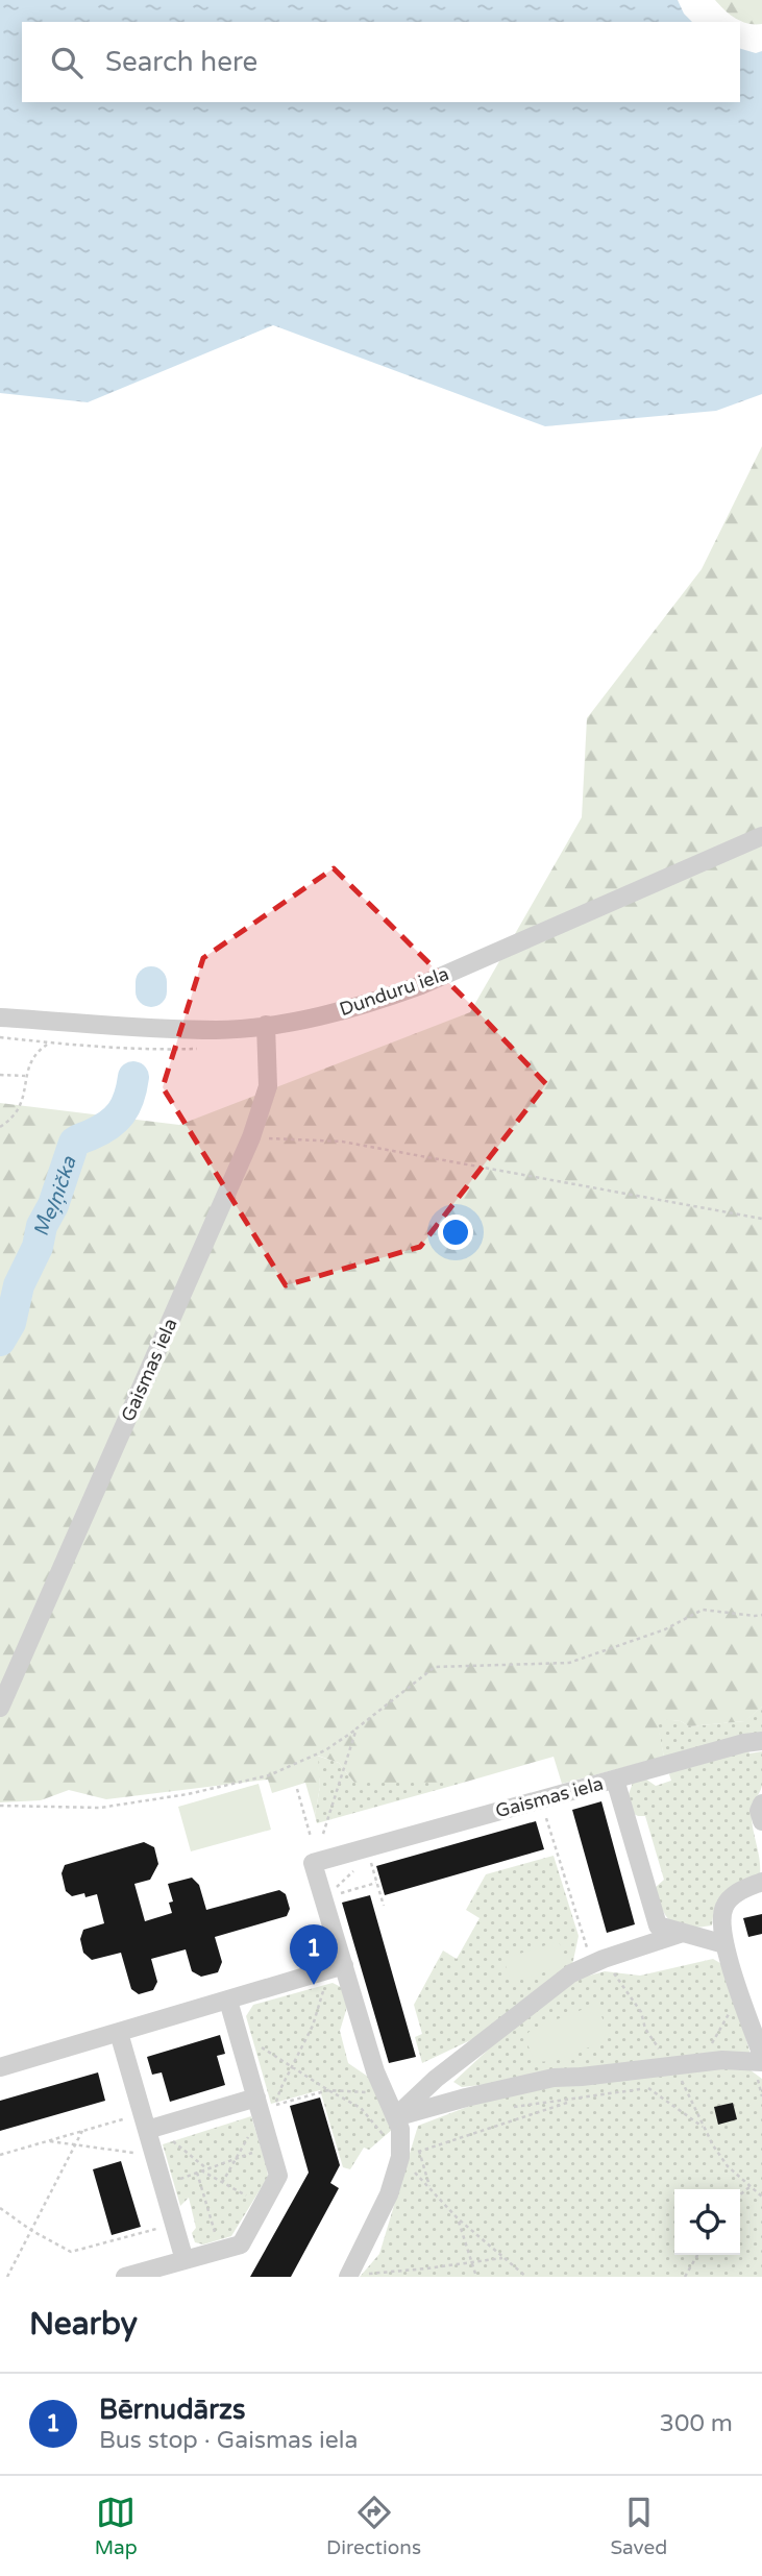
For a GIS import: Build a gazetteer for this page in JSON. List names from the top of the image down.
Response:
{
  "streets": {
    "street": ["Dunduru iela", "Gaismas iela"]
  },
  "crossings": [
    ["Dunduru iela", "Gaismas iela"]
  ],
  "water": ["Meļņička"],
  "page": {
    "search": "Search here",
    "pins": "1",
    "heading": "Nearby",
    "list": [
      {
        "mark": "1",
        "name": "Bērnudārzs",
        "note": "Bus stop · Gaismas iela",
        "value": "300 m"
      }
    ],
    "nav": ["Map", "Directions", "Saved"]
  }
}
